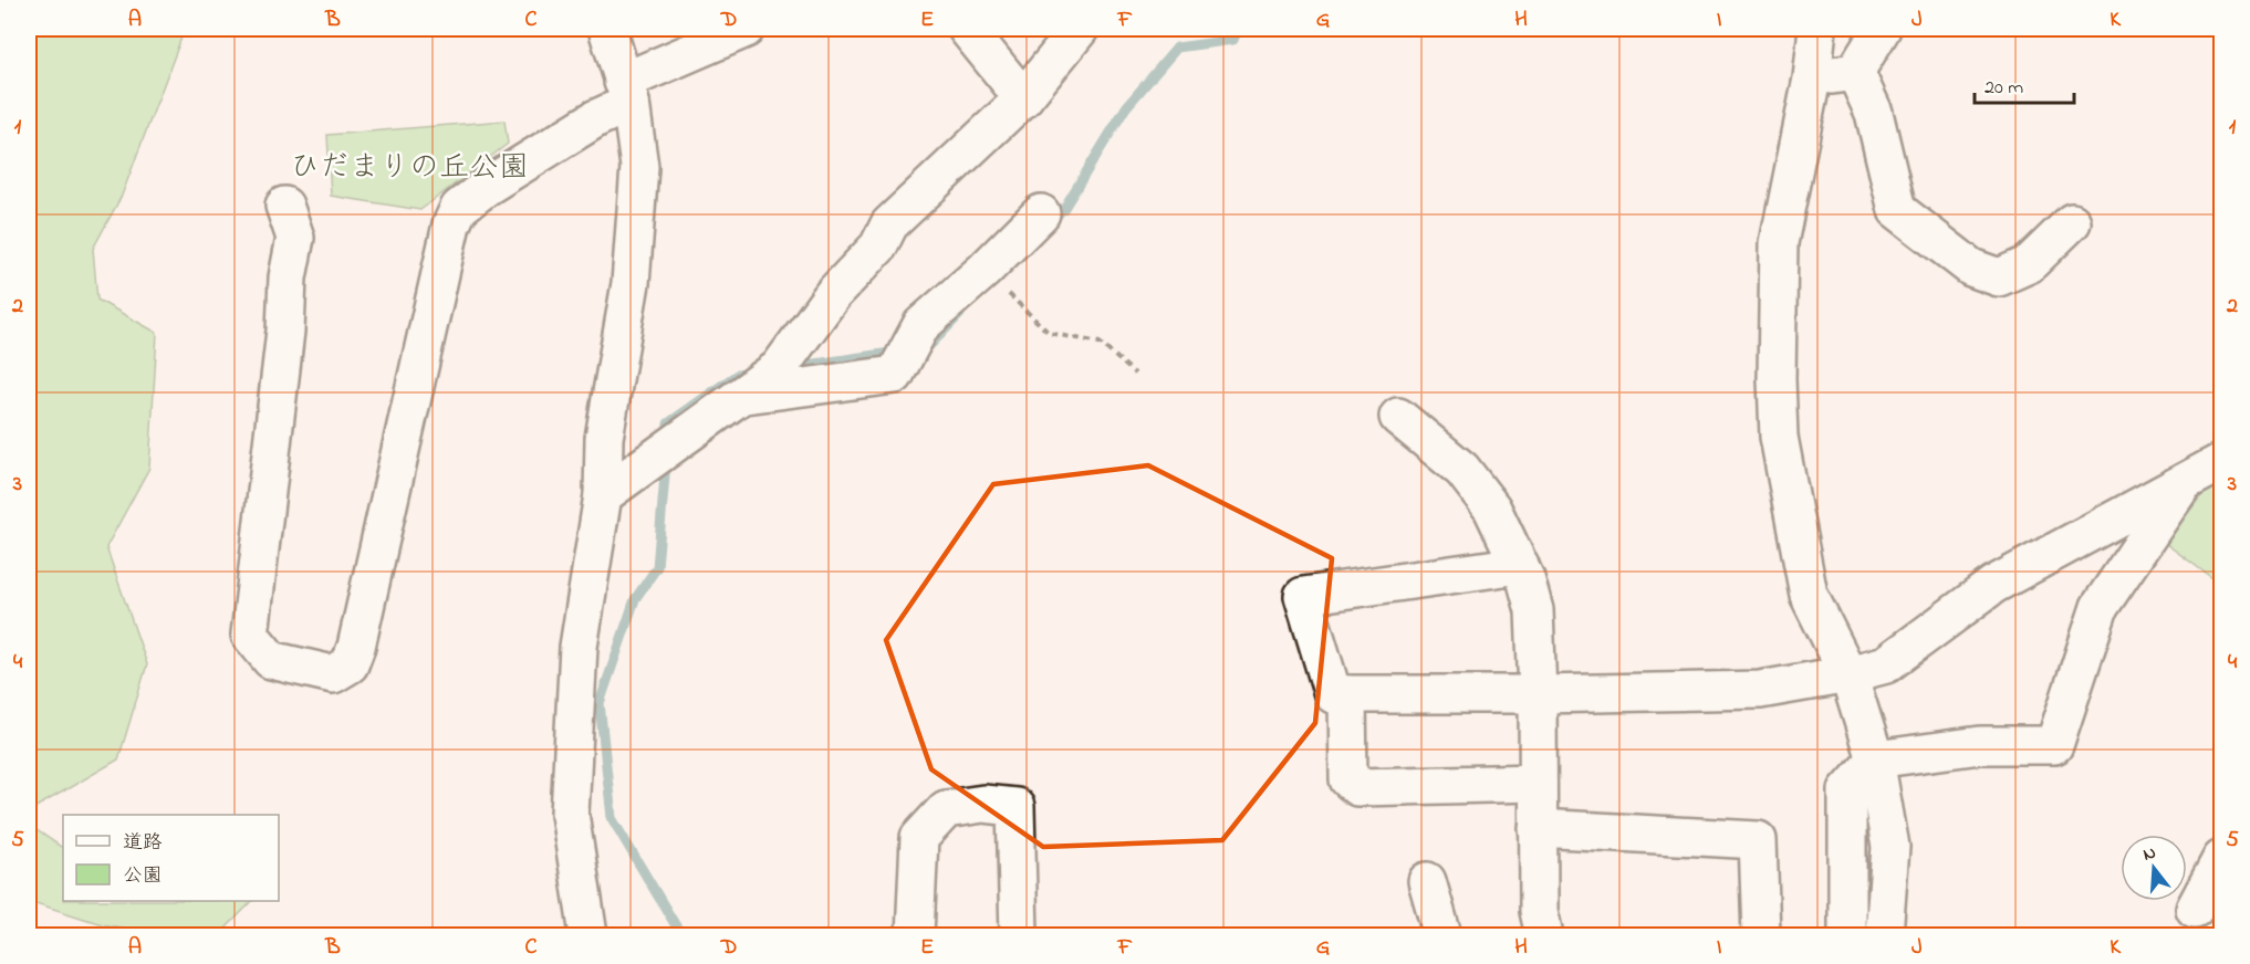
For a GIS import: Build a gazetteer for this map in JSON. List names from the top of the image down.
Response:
{
  "parks": ["ひだまりの丘公園"],
  "legend": ["道路", "公園"],
  "scale_bar": "20 m",
  "north": "top",
  "grid": {
    "columns": [
      "A",
      "B",
      "C",
      "D",
      "E",
      "F",
      "G",
      "H",
      "I",
      "J",
      "K"
    ],
    "rows": [
      "1",
      "2",
      "3",
      "4",
      "5"
    ]
  }
}
